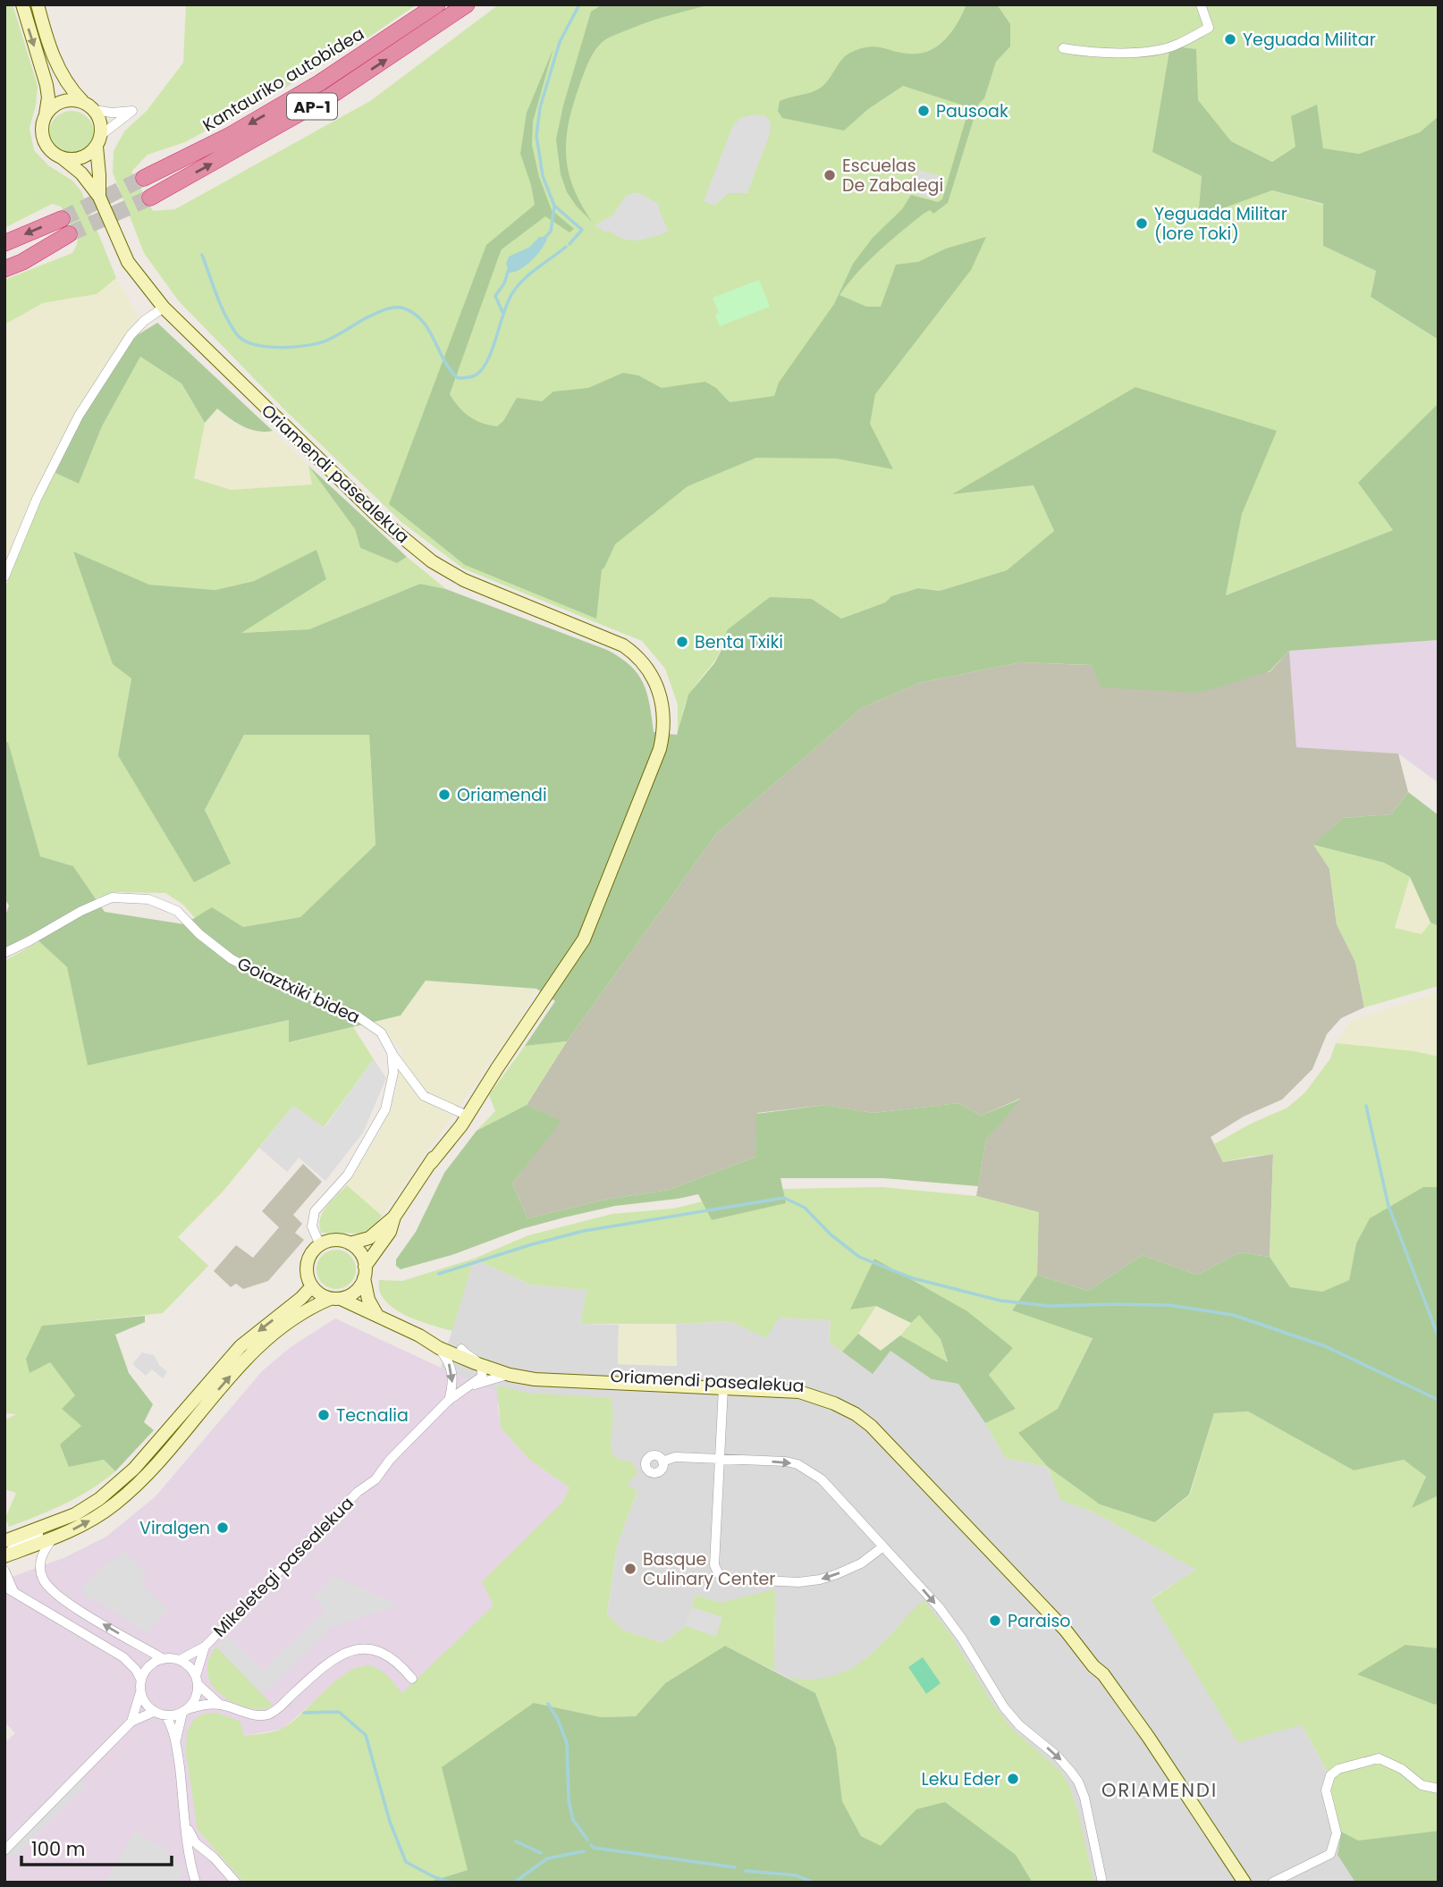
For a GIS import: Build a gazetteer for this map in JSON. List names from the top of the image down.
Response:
{
  "streets": {
    "highway": ["Kantauriko autobidea", "AP-1"],
    "main road": ["Oriamendi pasealekua"],
    "street": ["Goiaztxiki bidea", "Mikeletegi pasealekua"]
  },
  "crossings": [
    ["Oriamendi pasealekua", "Goiaztxiki bidea"],
    ["Oriamendi pasealekua", "Mikeletegi pasealekua"]
  ],
  "districts": ["ORIAMENDI"],
  "places": [
    "Yeguada Militar",
    "Pausoak",
    "Escuelas De Zabalegi",
    "Yeguada Militar (lore Toki)",
    "Benta Txiki",
    "Oriamendi",
    "Tecnalia",
    "Viralgen",
    "Basque Culinary Center",
    "Paraiso",
    "Leku Eder"
  ],
  "scale_bar": "100 m"
}
